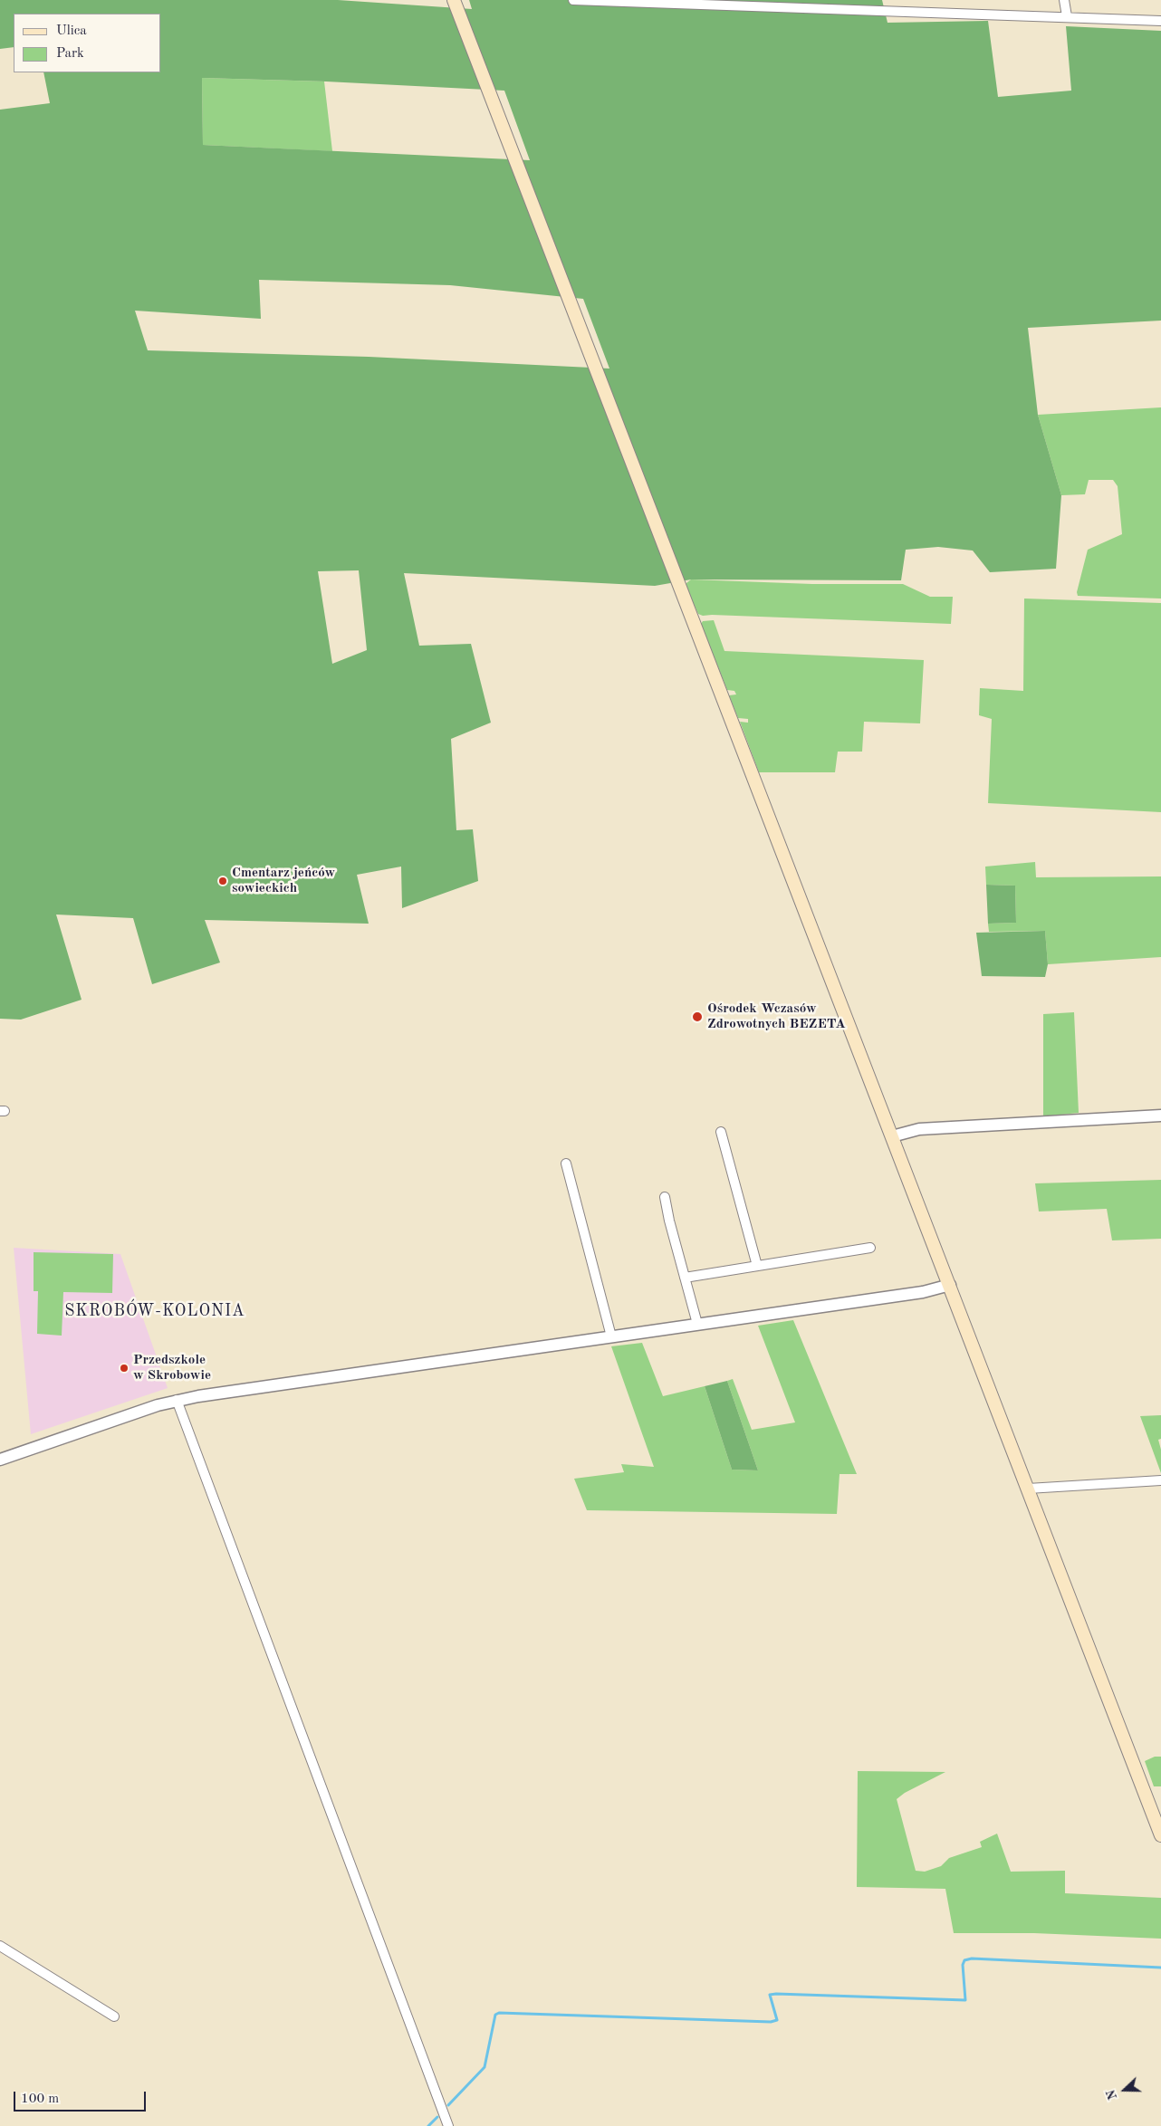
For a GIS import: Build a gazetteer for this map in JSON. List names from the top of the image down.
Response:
{
  "districts": ["SKROBÓW-KOLONIA"],
  "places": ["Cmentarz jeńców sowieckich", "Ośrodek Wczasów Zdrowotnych BEZETA", "Przedszkole w Skrobowie"],
  "legend": ["Ulica", "Park"],
  "scale_bar": "100 m",
  "north": "left"
}
